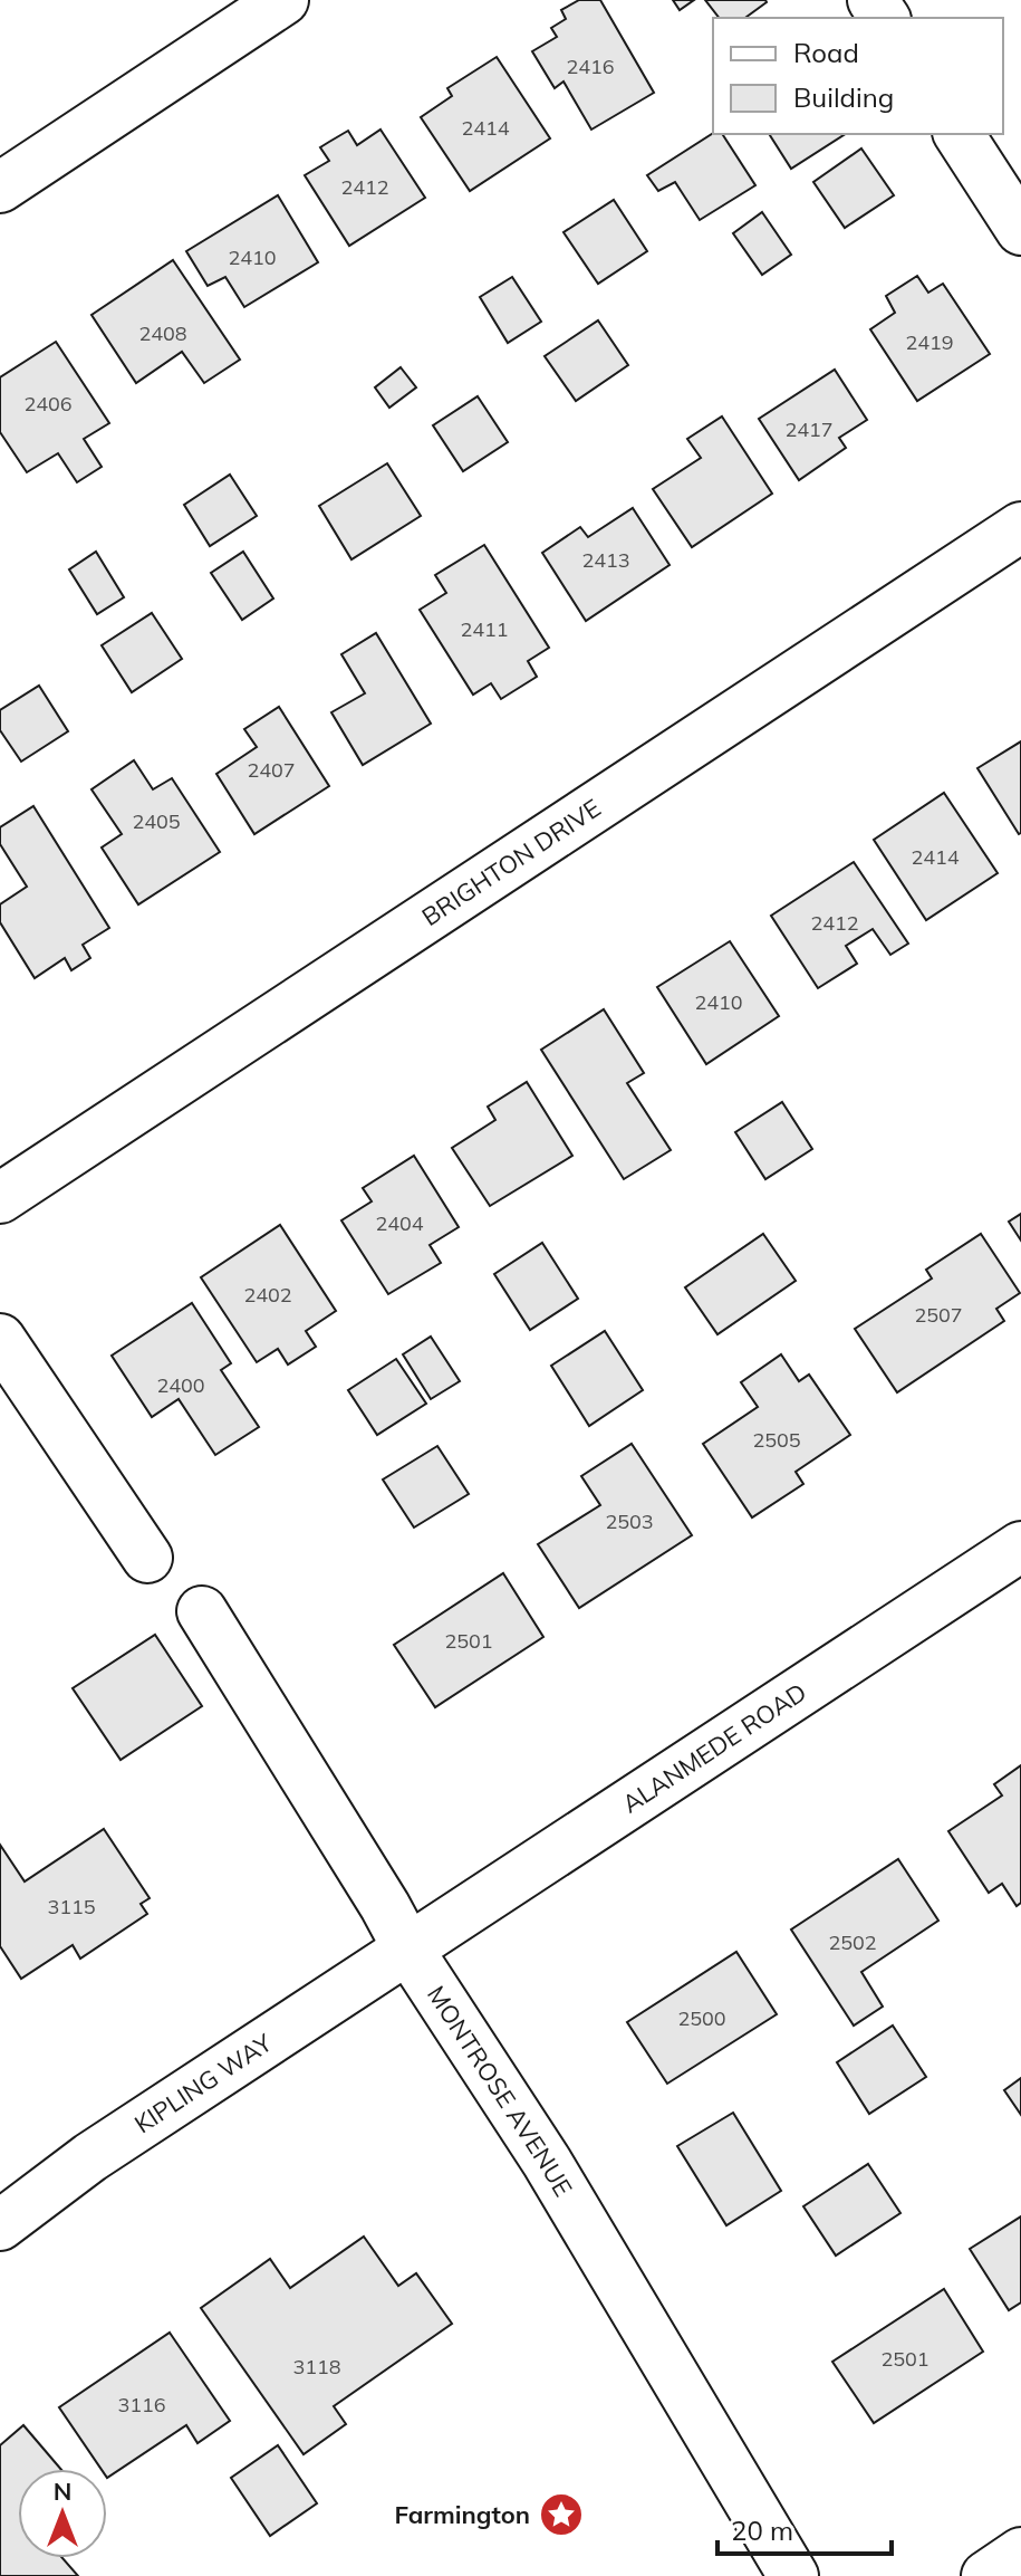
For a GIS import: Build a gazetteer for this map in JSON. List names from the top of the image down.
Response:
{
  "streets": {
    "street": [
      "BRIGHTON DRIVE",
      "ALANMEDE ROAD",
      "KIPLING WAY",
      "MONTROSE AVENUE"
    ]
  },
  "crossings": [
    ["ALANMEDE ROAD", "KIPLING WAY"],
    ["ALANMEDE ROAD", "MONTROSE AVENUE"],
    ["KIPLING WAY", "MONTROSE AVENUE"]
  ],
  "places": {
    "place": ["Farmington"]
  },
  "house_numbers": [
    "2416",
    "2414",
    "2412",
    "2410",
    "2408",
    "2419",
    "2406",
    "2417",
    "2413",
    "2411",
    "2407",
    "2405",
    "2414",
    "2412",
    "2410",
    "2404",
    "2402",
    "2507",
    "2400",
    "2505",
    "2503",
    "2501",
    "3115",
    "2502",
    "2500",
    "2501",
    "3118",
    "3116"
  ],
  "legend": ["Road", "Building"],
  "scale_bar": "20 m",
  "north": "top"
}
